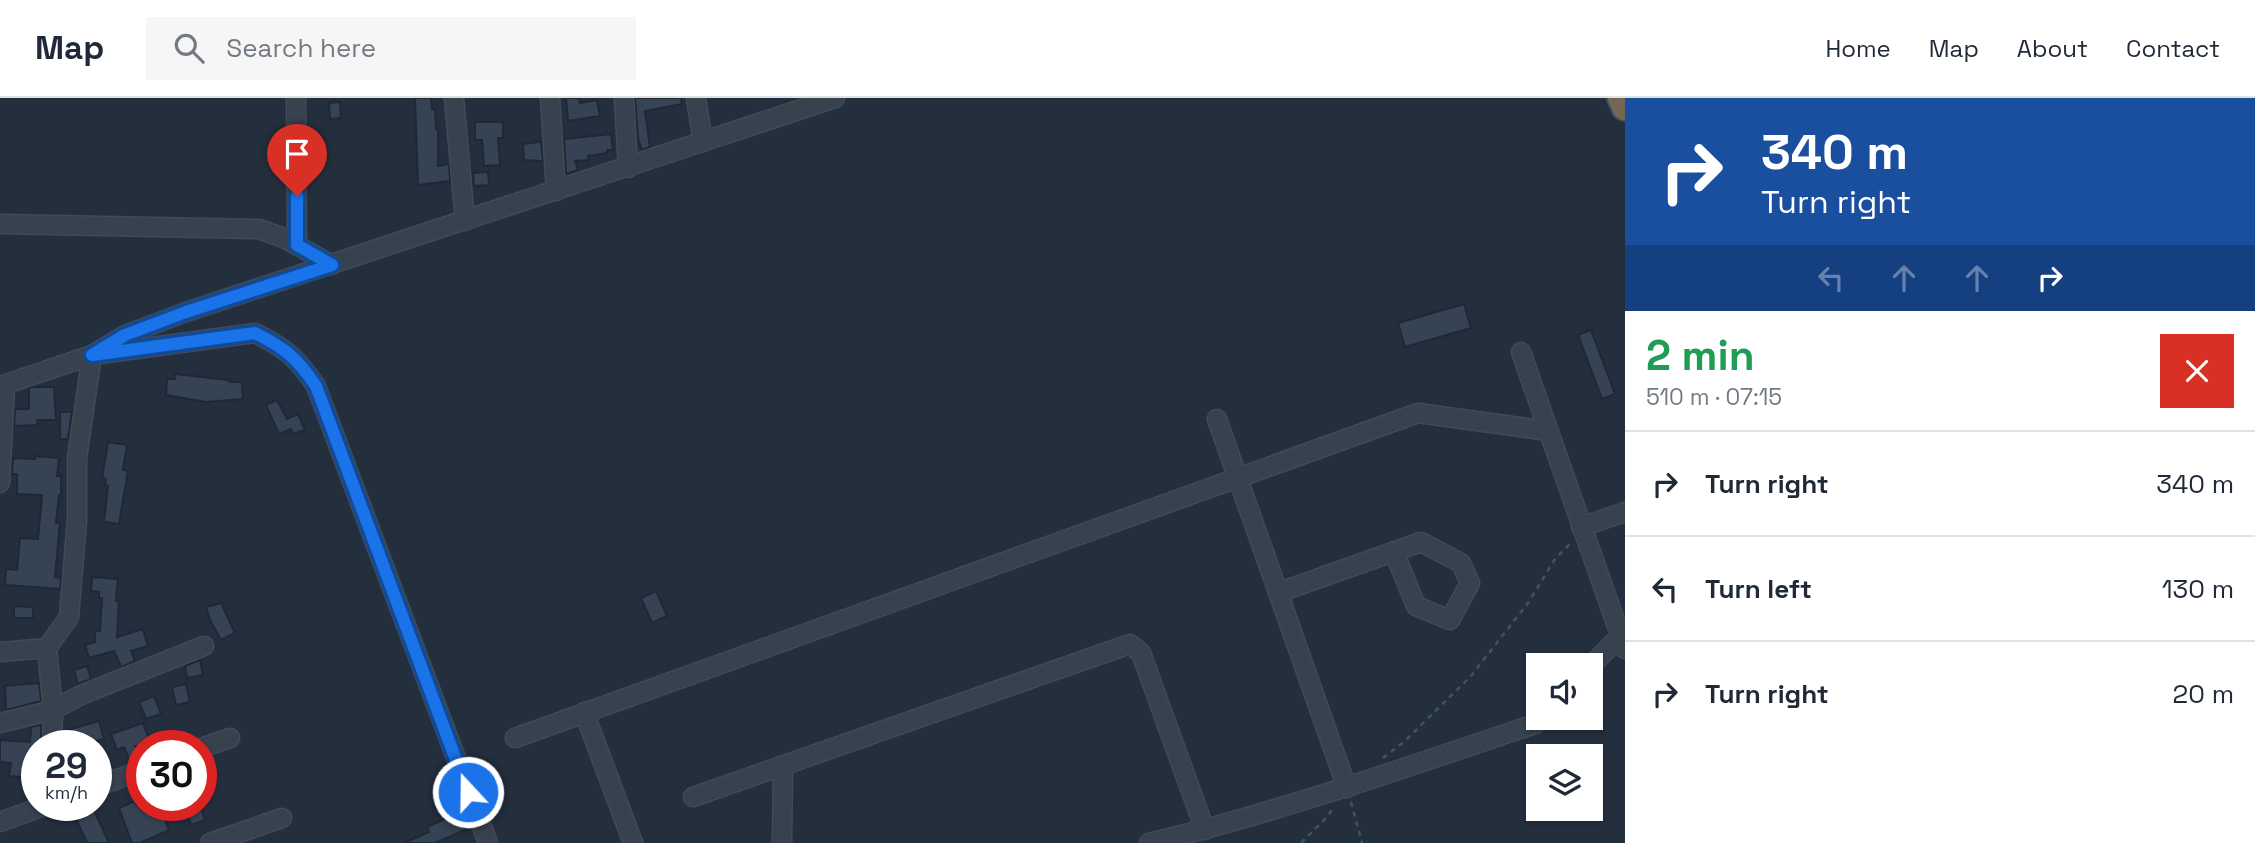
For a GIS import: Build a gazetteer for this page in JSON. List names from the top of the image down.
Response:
{
  "page": {
    "header": "Map",
    "search": "Search here",
    "nav": [
      "Home",
      "Map",
      "About",
      "Contact"
    ],
    "turn": ["340 m", "Turn right"],
    "heading": ["2 min", "510 m · 07:15"],
    "list": [
      {
        "name": "Turn right",
        "value": "340 m"
      },
      {
        "name": "Turn left",
        "value": "130 m"
      },
      {
        "name": "Turn right",
        "value": "20 m"
      }
    ],
    "speed": "29 km/h",
    "limit": "30"
  }
}
